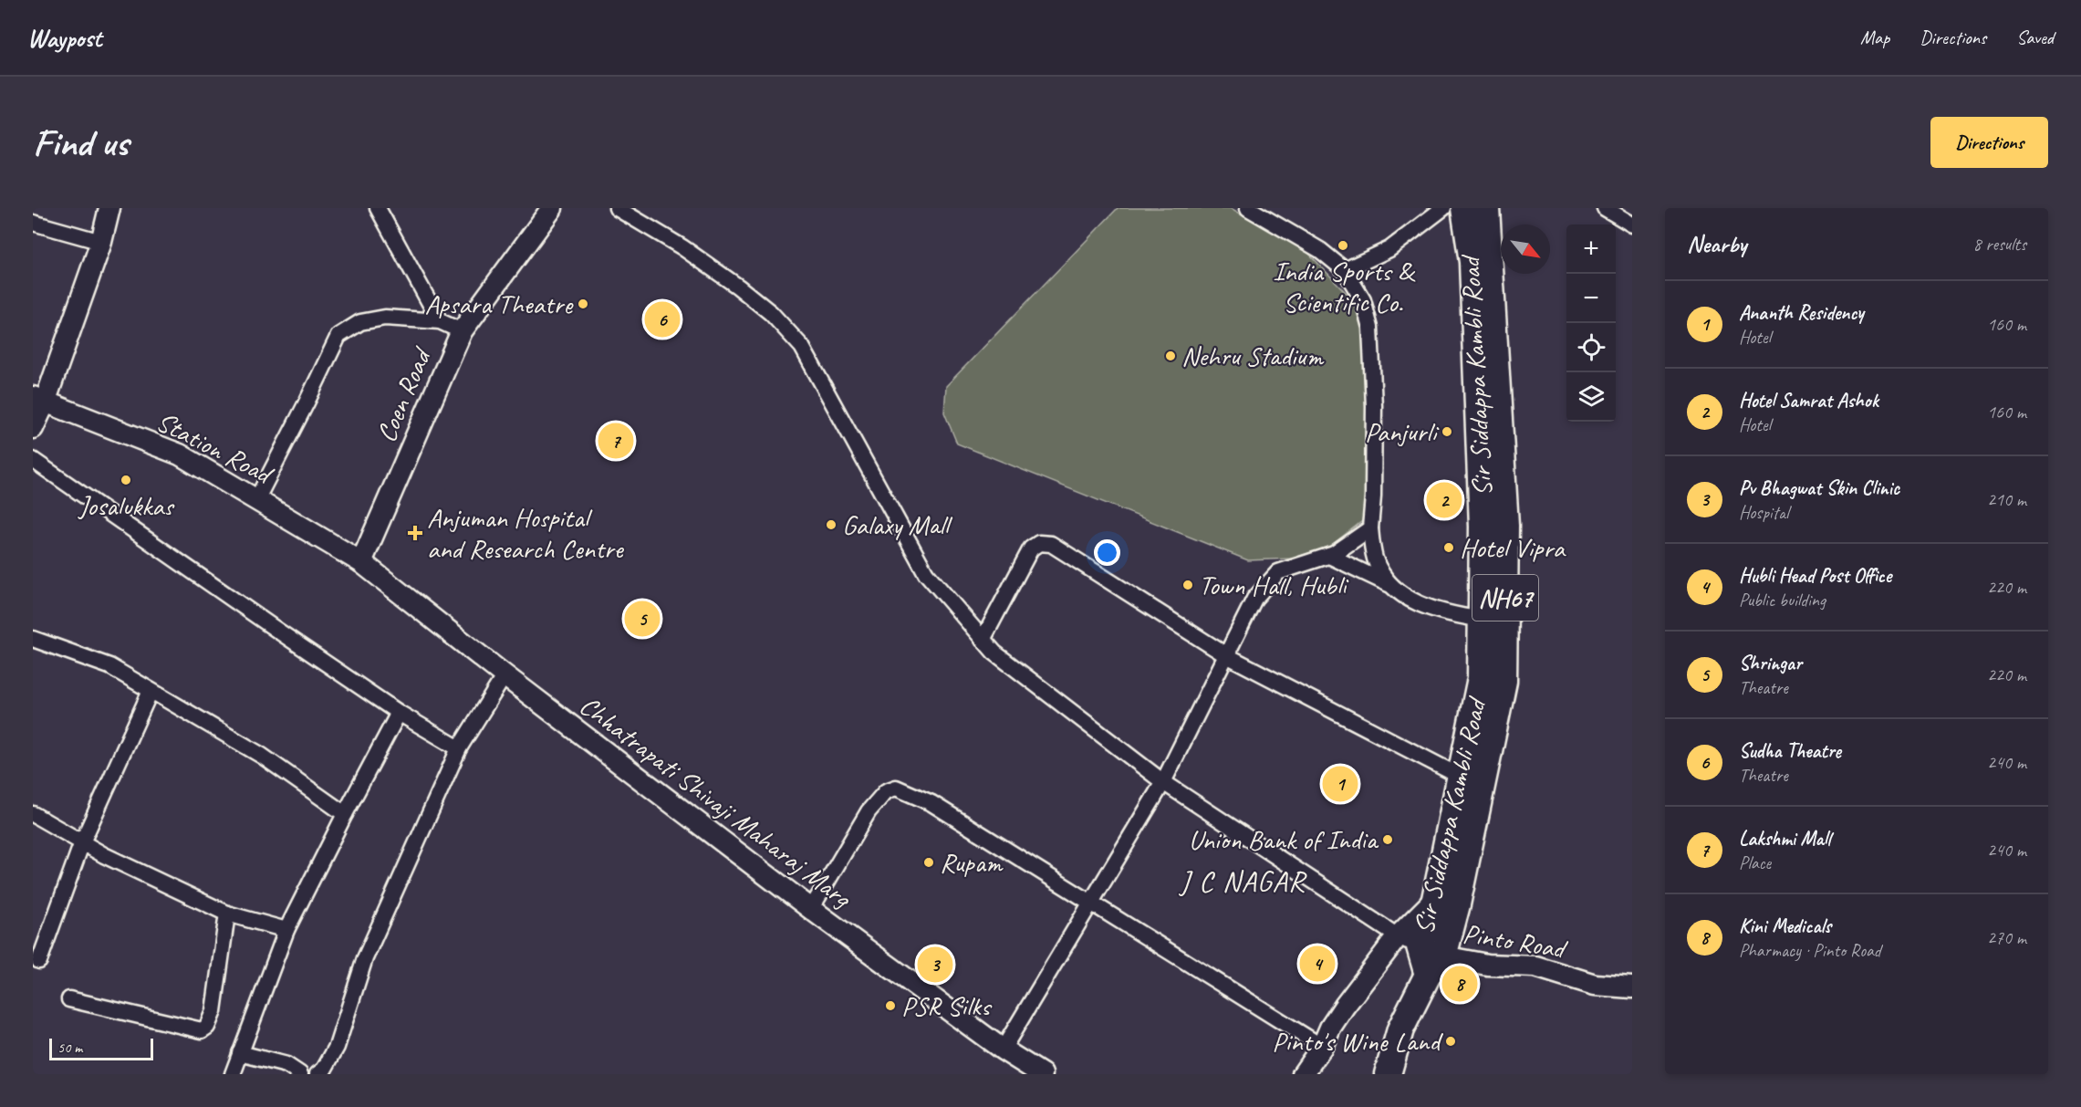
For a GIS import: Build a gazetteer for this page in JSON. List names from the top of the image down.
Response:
{
  "streets": {
    "highway": ["Sir Siddappa Kambli Road", "NH67"],
    "main road": [
      "Coen Road",
      "Station Road",
      "Chhatrapati Shivaji Maharaj Marg",
      "Pinto Road"
    ]
  },
  "crossings": [
    ["Sir Siddappa Kambli Road", "NH67"],
    ["Sir Siddappa Kambli Road", "Pinto Road"],
    ["Coen Road", "Station Road"],
    ["Coen Road", "Chhatrapati Shivaji Maharaj Marg"],
    ["Station Road", "Chhatrapati Shivaji Maharaj Marg"],
    ["NH67", "Pinto Road"]
  ],
  "districts": ["J C NAGAR"],
  "places": {
    "other": [
      "India Sports & Scientific Co.",
      "Apsara Theatre",
      "Nehru Stadium",
      "Panjurli",
      "Josalukkas",
      "Galaxy Mall",
      "Hotel Vipra",
      "Town Hall, Hubli",
      "Union Bank of India",
      "Rupam",
      "PSR Silks",
      "Pinto's Wine Land"
    ],
    "health": ["Anjuman Hospital and Research Centre"]
  },
  "scale_bar": "50 m",
  "north": "bottom right",
  "page": {
    "header": "Waypost",
    "nav": ["Map", "Directions", "Saved"],
    "buttons": "Directions",
    "title": "Find us",
    "heading": ["Nearby", "8 results"],
    "map_buttons": ["+", "−"],
    "list": [
      {
        "mark": "1",
        "name": "Ananth Residency",
        "note": "Hotel",
        "value": "160 m"
      },
      {
        "mark": "2",
        "name": "Hotel Samrat Ashok",
        "note": "Hotel",
        "value": "160 m"
      },
      {
        "mark": "3",
        "name": "Pv Bhagwat Skin Clinic",
        "note": "Hospital",
        "value": "210 m"
      },
      {
        "mark": "4",
        "name": "Hubli Head Post Office",
        "note": "Public building",
        "value": "220 m"
      },
      {
        "mark": "5",
        "name": "Shringar",
        "note": "Theatre",
        "value": "220 m"
      },
      {
        "mark": "6",
        "name": "Sudha Theatre",
        "note": "Theatre",
        "value": "240 m"
      },
      {
        "mark": "7",
        "name": "Lakshmi Mall",
        "note": "Place",
        "value": "240 m"
      },
      {
        "mark": "8",
        "name": "Kini Medicals",
        "note": "Pharmacy · Pinto Road",
        "value": "270 m"
      }
    ],
    "pins": [
      "6",
      "7",
      "2",
      "5",
      "1",
      "4",
      "3",
      "8"
    ],
    "scale": "50 m"
  }
}
